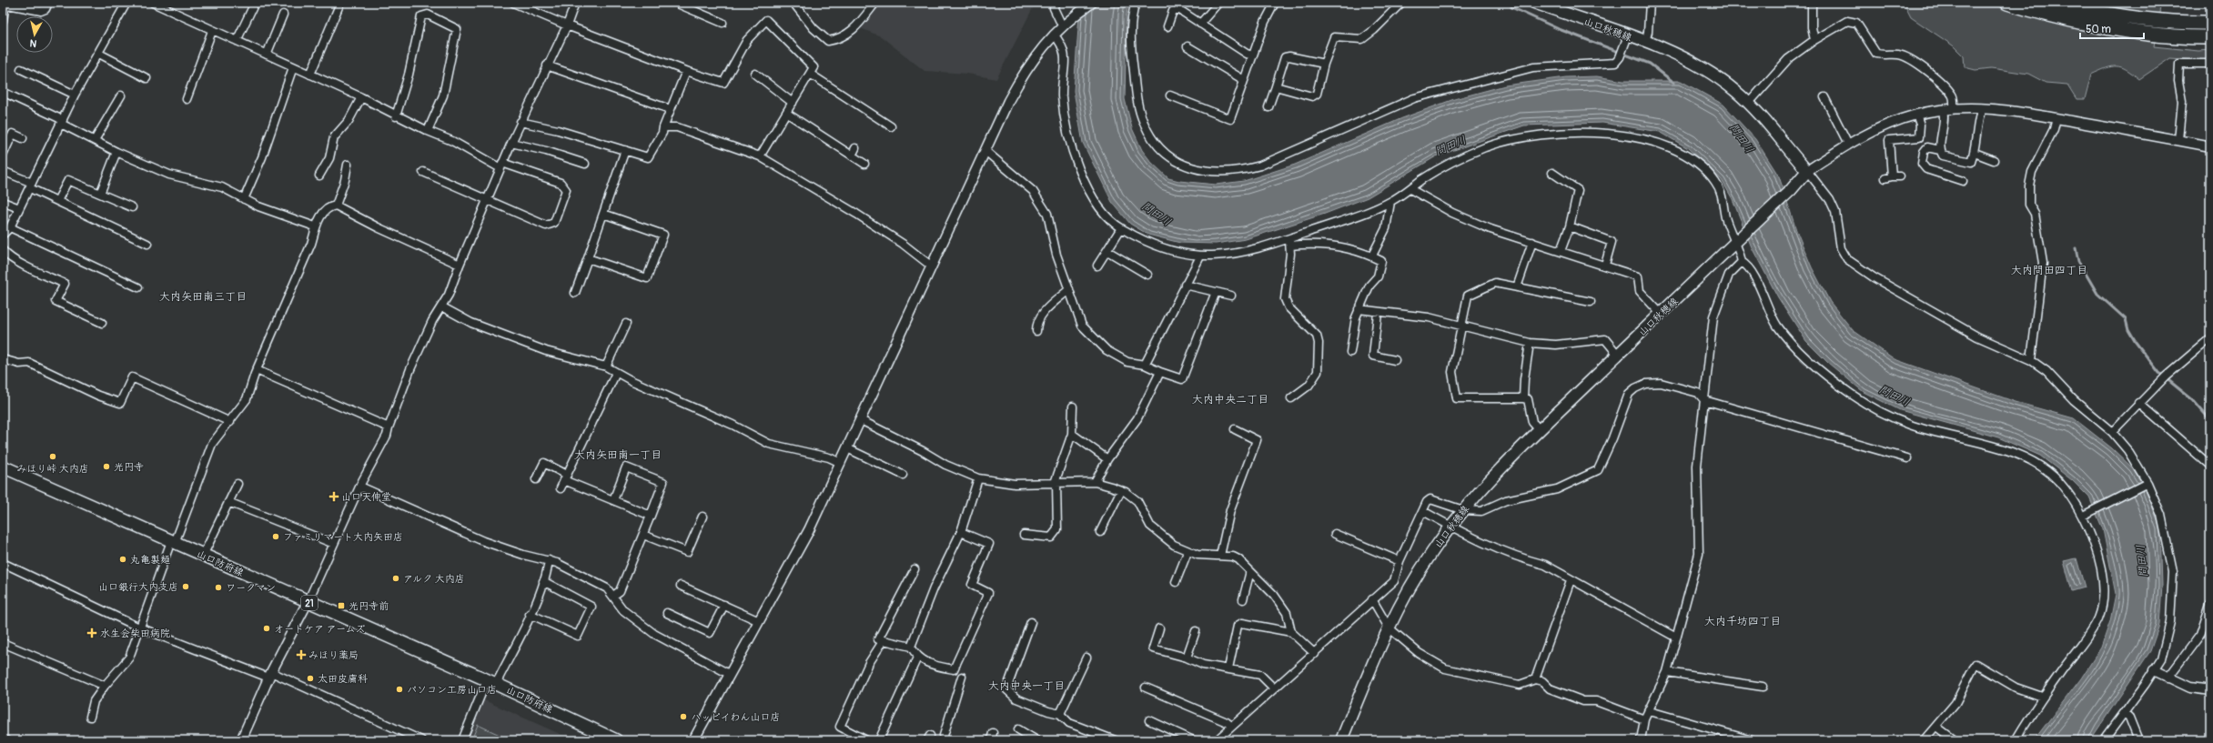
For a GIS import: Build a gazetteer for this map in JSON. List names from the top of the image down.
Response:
{
  "streets": {
    "main road": ["山口秋穂線", "山口防府線", "21"]
  },
  "districts": [
    "大内問田四丁目",
    "大内矢田南三丁目",
    "大内中央二丁目",
    "大内矢田南一丁目",
    "大内千坊四丁目",
    "大内中央一丁目"
  ],
  "water": ["問田川"],
  "places": {
    "other": [
      "みほり峠 大内店",
      "光円寺",
      "ファミリマート大内矢田店",
      "丸亀製麺",
      "アルク 大内店",
      "山口銀行大内支店",
      "ワークマン",
      "オートケア アームズ",
      "太田皮膚科",
      "パソコン工房山口店",
      "ハッピイわん山口店"
    ],
    "health": ["山口天伸堂", "水生会柴田病院", "みほり薬局"],
    "transit": ["光円寺前"]
  },
  "scale_bar": "50 m",
  "north": "bottom"
}
